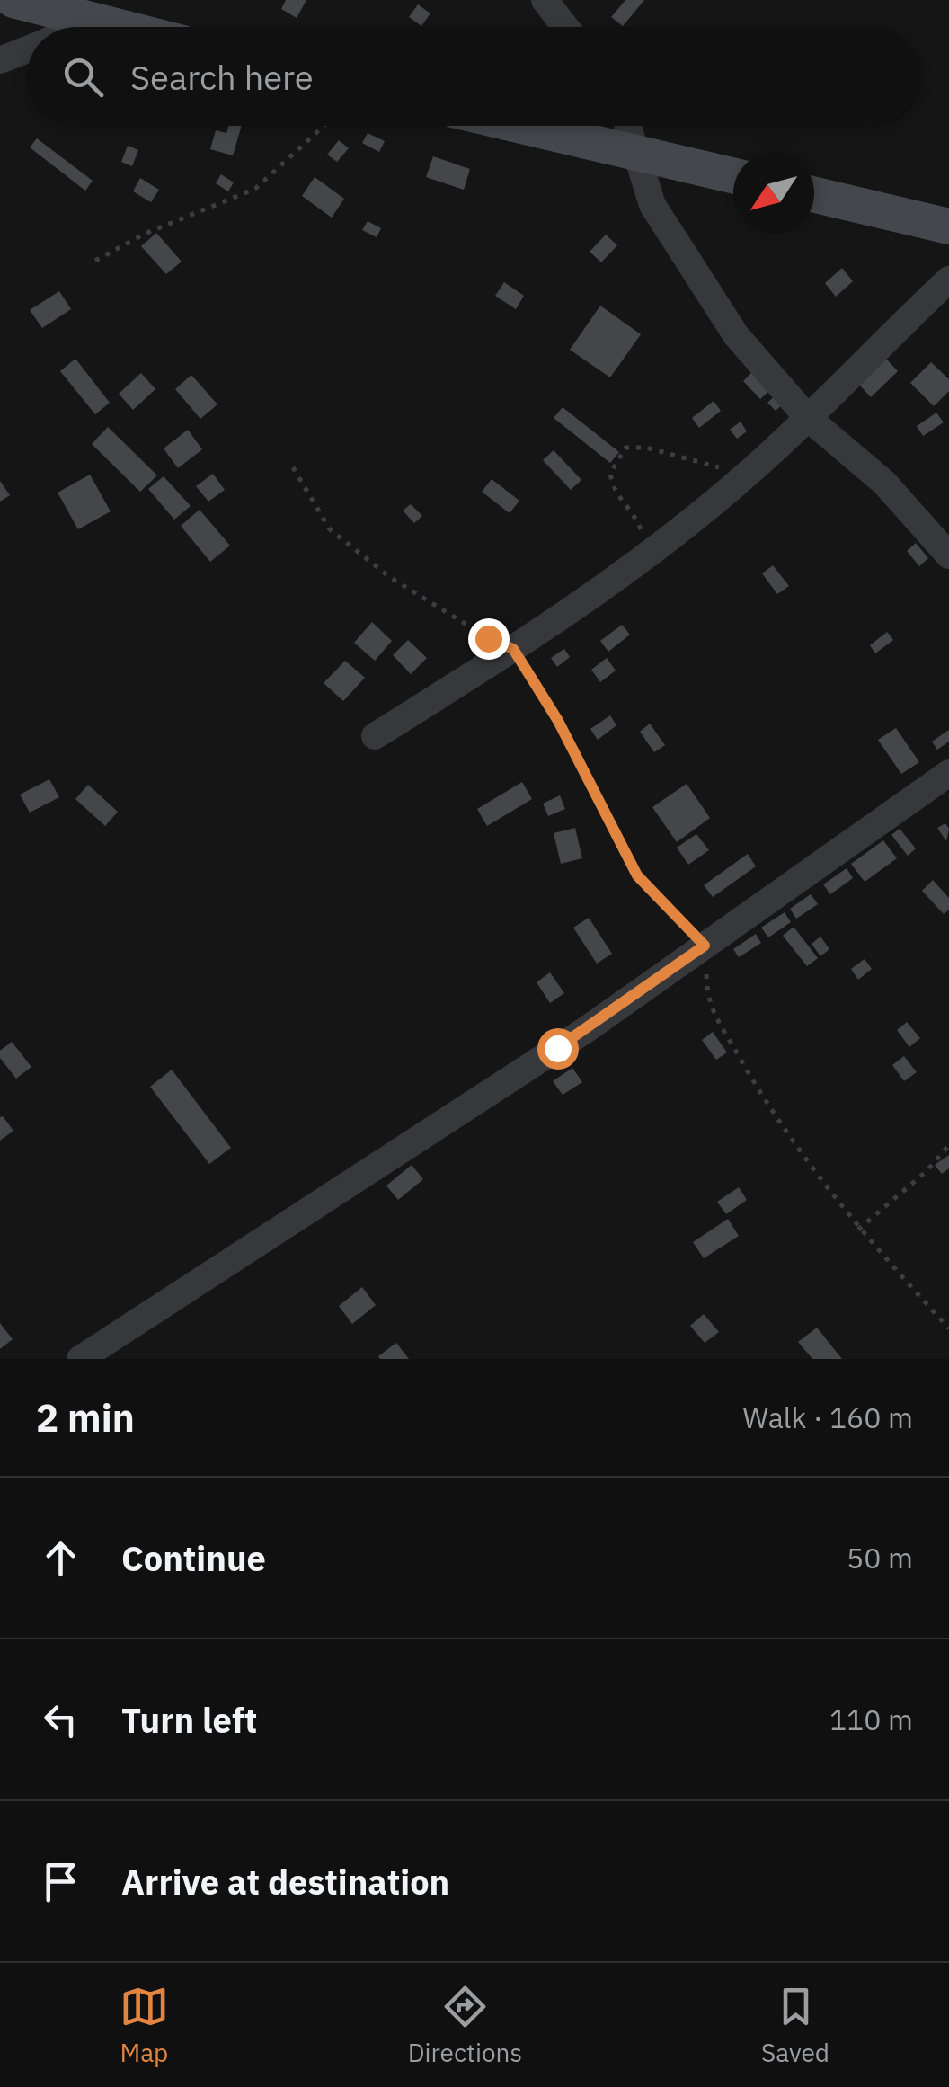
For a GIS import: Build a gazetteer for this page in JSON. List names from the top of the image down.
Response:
{
  "north": "bottom left",
  "page": {
    "search": "Search here",
    "heading": ["2 min", "Walk · 160 m"],
    "list": [
      ["Continue", "50 m"],
      ["Turn left", "110 m"],
      "Arrive at destination"
    ],
    "nav": ["Map", "Directions", "Saved"]
  }
}
